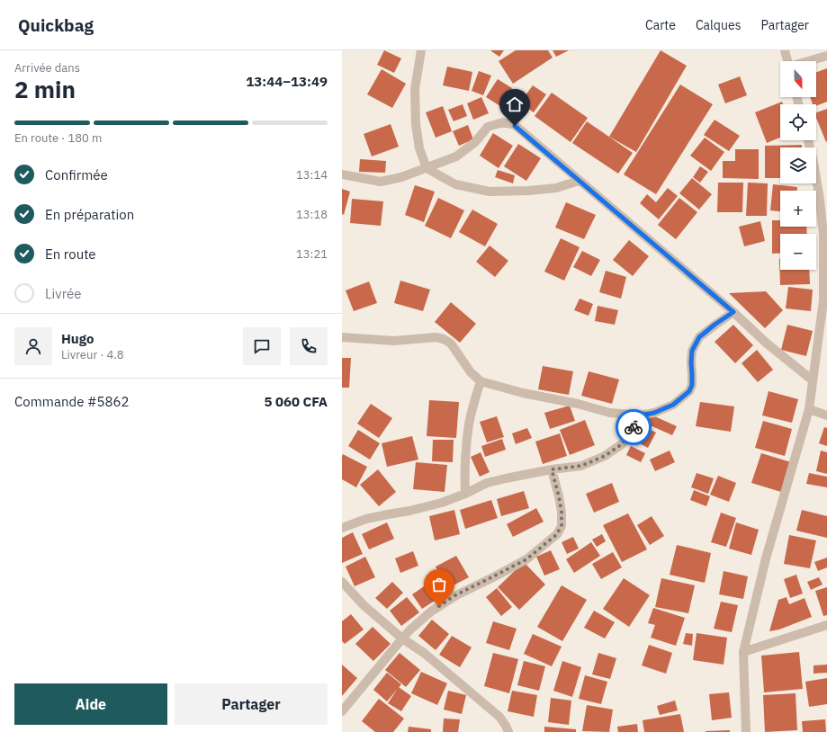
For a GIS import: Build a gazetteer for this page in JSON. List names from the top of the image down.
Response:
{
  "north": "bottom",
  "page": {
    "header": "Quickbag",
    "nav": ["Carte", "Calques", "Partager"],
    "heading": ["2 min", "Arrivée dans", "13:44–13:49"],
    "panel": [
      "Hugo",
      "Livreur · 4.8",
      "Commande #5862",
      "5 060 CFA"
    ],
    "map_buttons": ["+", "−"],
    "bar": "En route · 180 m",
    "list": [
      ["Confirmée", "13:14"],
      ["En préparation", "13:18"],
      ["En route", "13:21"],
      "Livrée"
    ],
    "buttons": ["Aide", "Partager"]
  }
}
